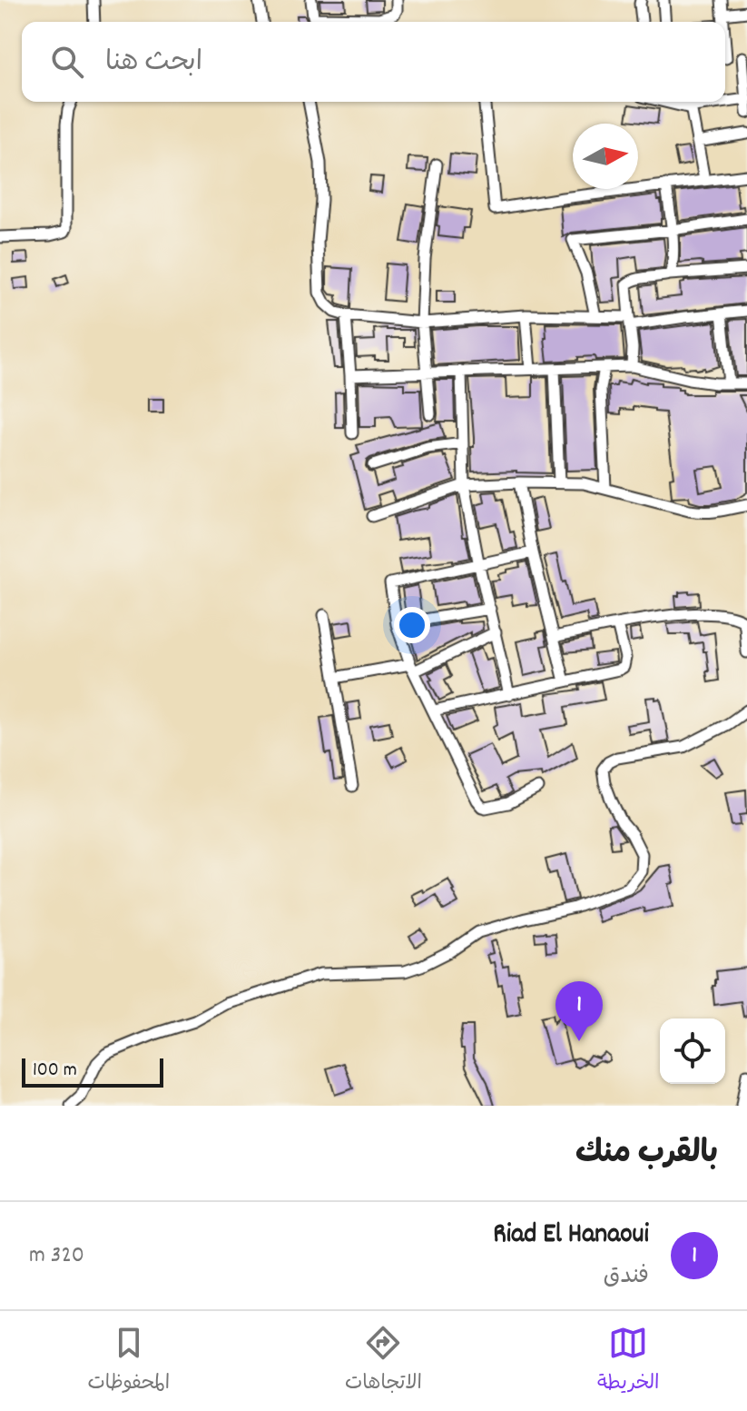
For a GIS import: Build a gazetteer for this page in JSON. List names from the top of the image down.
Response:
{
  "scale_bar": "100 m",
  "north": "right",
  "page": {
    "search": "ابحث هنا",
    "pins": "1",
    "scale": "100 m",
    "heading": "بالقرب منك",
    "list": [
      {
        "mark": "1",
        "name": "Riad El Hanaoui",
        "note": "فندق",
        "value": "320 m"
      }
    ],
    "nav": ["الخريطة", "الاتجاهات", "المحفوظات"]
  }
}
